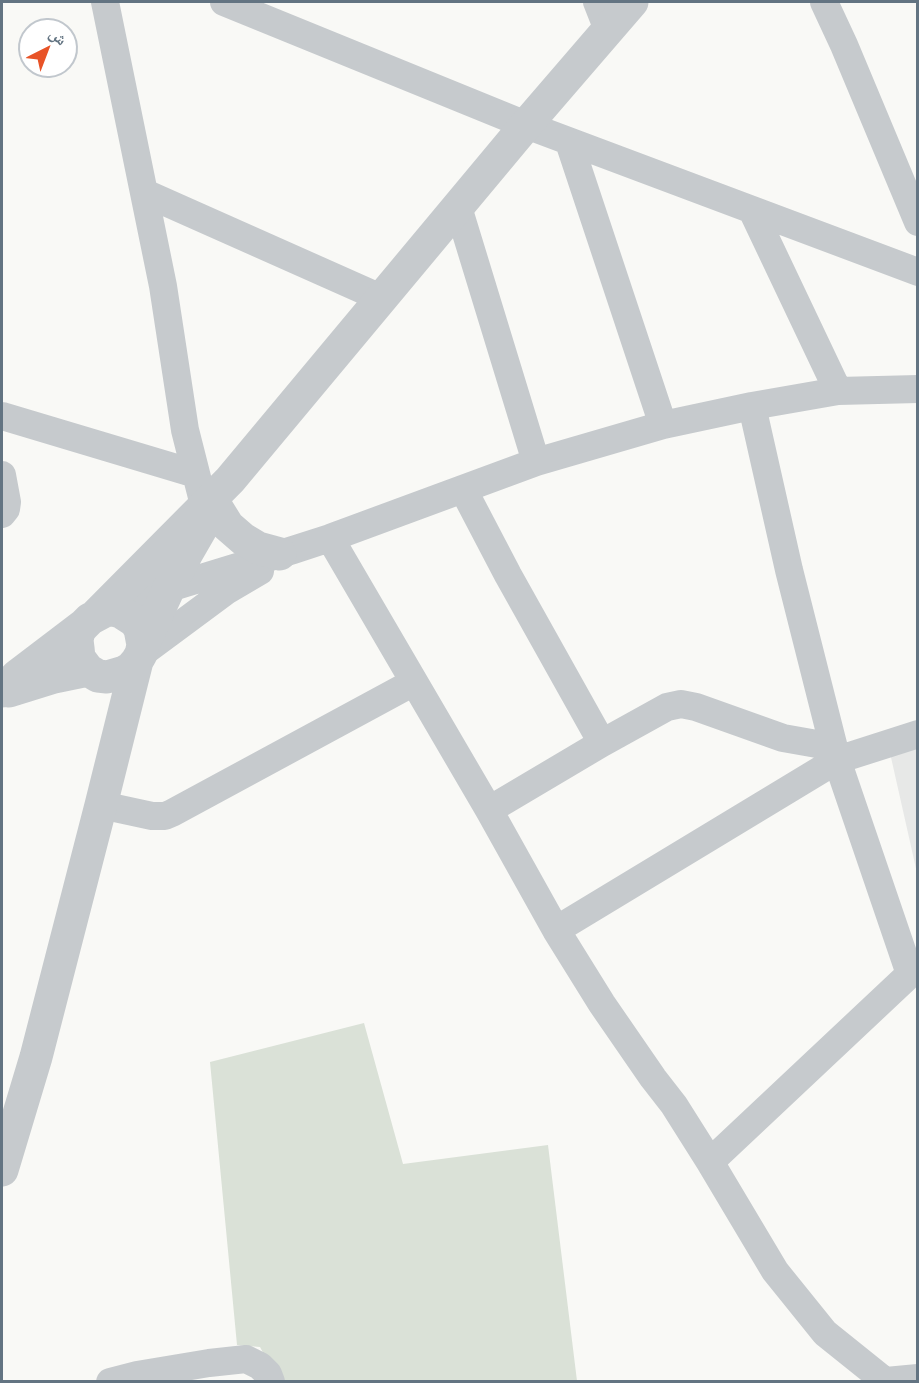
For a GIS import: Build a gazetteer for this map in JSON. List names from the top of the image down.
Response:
{
  "north": "top right"
}
